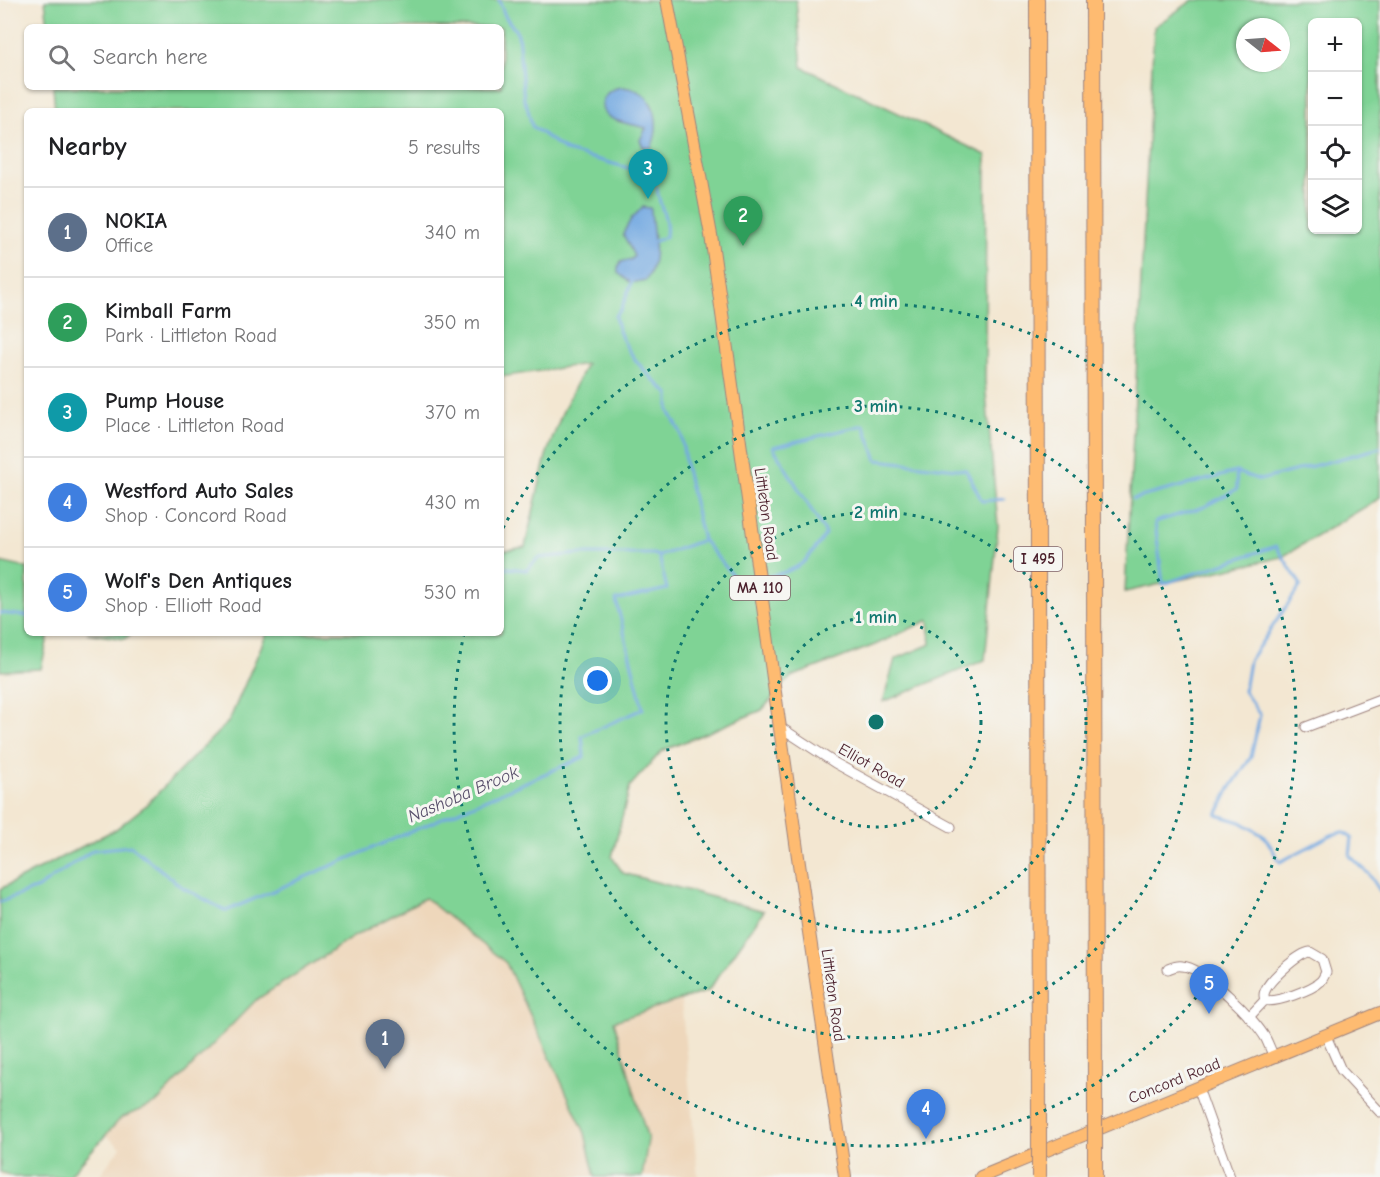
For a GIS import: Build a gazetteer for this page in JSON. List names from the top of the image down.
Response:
{
  "streets": {
    "highway": ["I 495"],
    "main road": ["Littleton Road", "MA 110", "Concord Road"],
    "street": ["Elliot Road"]
  },
  "crossings": [
    ["Littleton Road", "Elliot Road"]
  ],
  "water": ["Nashoba Brook"],
  "north": "right",
  "page": {
    "map_buttons": ["+", "−"],
    "search": "Search here",
    "heading": ["Nearby", "5 results"],
    "pins": [
      "3",
      "2",
      "5",
      "1",
      "4"
    ],
    "list": [
      {
        "mark": "1",
        "name": "NOKIA",
        "note": "Office",
        "value": "340 m"
      },
      {
        "mark": "2",
        "name": "Kimball Farm",
        "note": "Park · Littleton Road",
        "value": "350 m"
      },
      {
        "mark": "3",
        "name": "Pump House",
        "note": "Place · Littleton Road",
        "value": "370 m"
      },
      {
        "mark": "4",
        "name": "Westford Auto Sales",
        "note": "Shop · Concord Road",
        "value": "430 m"
      },
      {
        "mark": "5",
        "name": "Wolf's Den Antiques",
        "note": "Shop · Elliott Road",
        "value": "530 m"
      }
    ]
  },
  "rings": [
    "4 min",
    "3 min",
    "2 min",
    "1 min"
  ]
}
